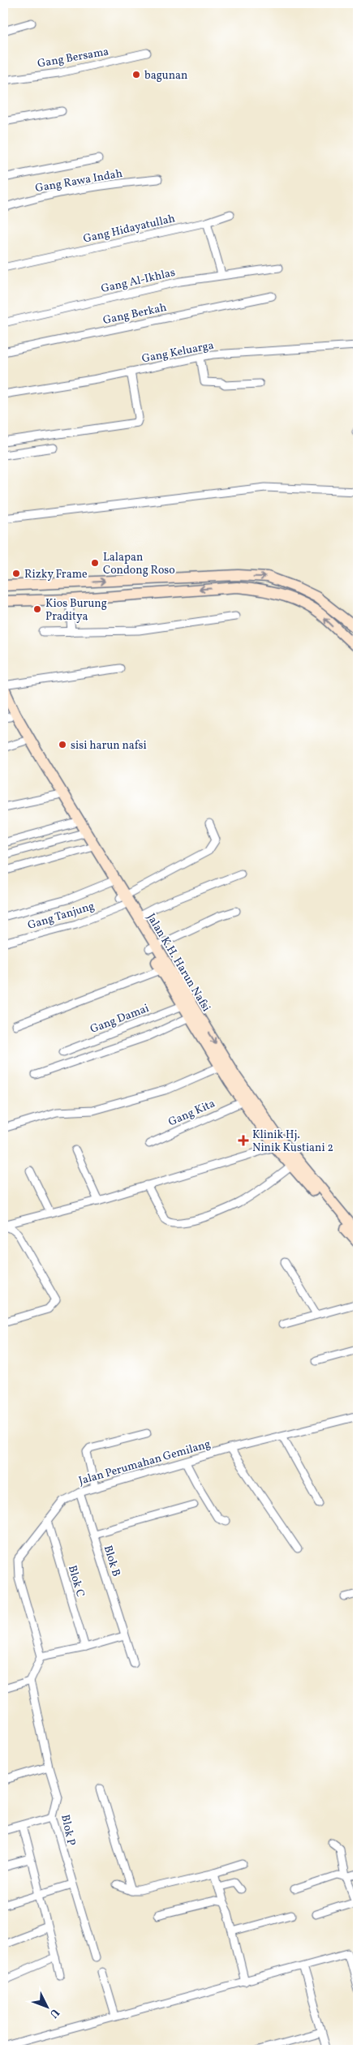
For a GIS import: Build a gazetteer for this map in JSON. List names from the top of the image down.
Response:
{
  "streets": {
    "main road": ["Jalan K.H. Harun Nafsi"],
    "street": [
      "Gang Bersama",
      "Gang Rawa Indah",
      "Gang Hidayatullah",
      "Gang Al-Ikhlas",
      "Gang Berkah",
      "Gang Keluarga",
      "Gang Tanjung",
      "Gang Damai",
      "Gang Kita",
      "Jalan Perumahan Gemilang",
      "Blok B",
      "Blok C",
      "Blok P"
    ]
  },
  "crossings": [
    ["Gang Tanjung", "Jalan K.H. Harun Nafsi"],
    ["Jalan K.H. Harun Nafsi", "Gang Damai"],
    ["Jalan K.H. Harun Nafsi", "Gang Kita"],
    ["Jalan Perumahan Gemilang", "Blok B"],
    ["Jalan Perumahan Gemilang", "Blok C"]
  ],
  "places": {
    "other": [
      "bagunan",
      "Lalapan Condong Roso",
      "Rizky Frame",
      "Kios Burung Praditya",
      "sisi harun nafsi"
    ],
    "health": ["Klinik Hj. Ninik Kustiani 2"]
  },
  "north": "bottom right"
}
